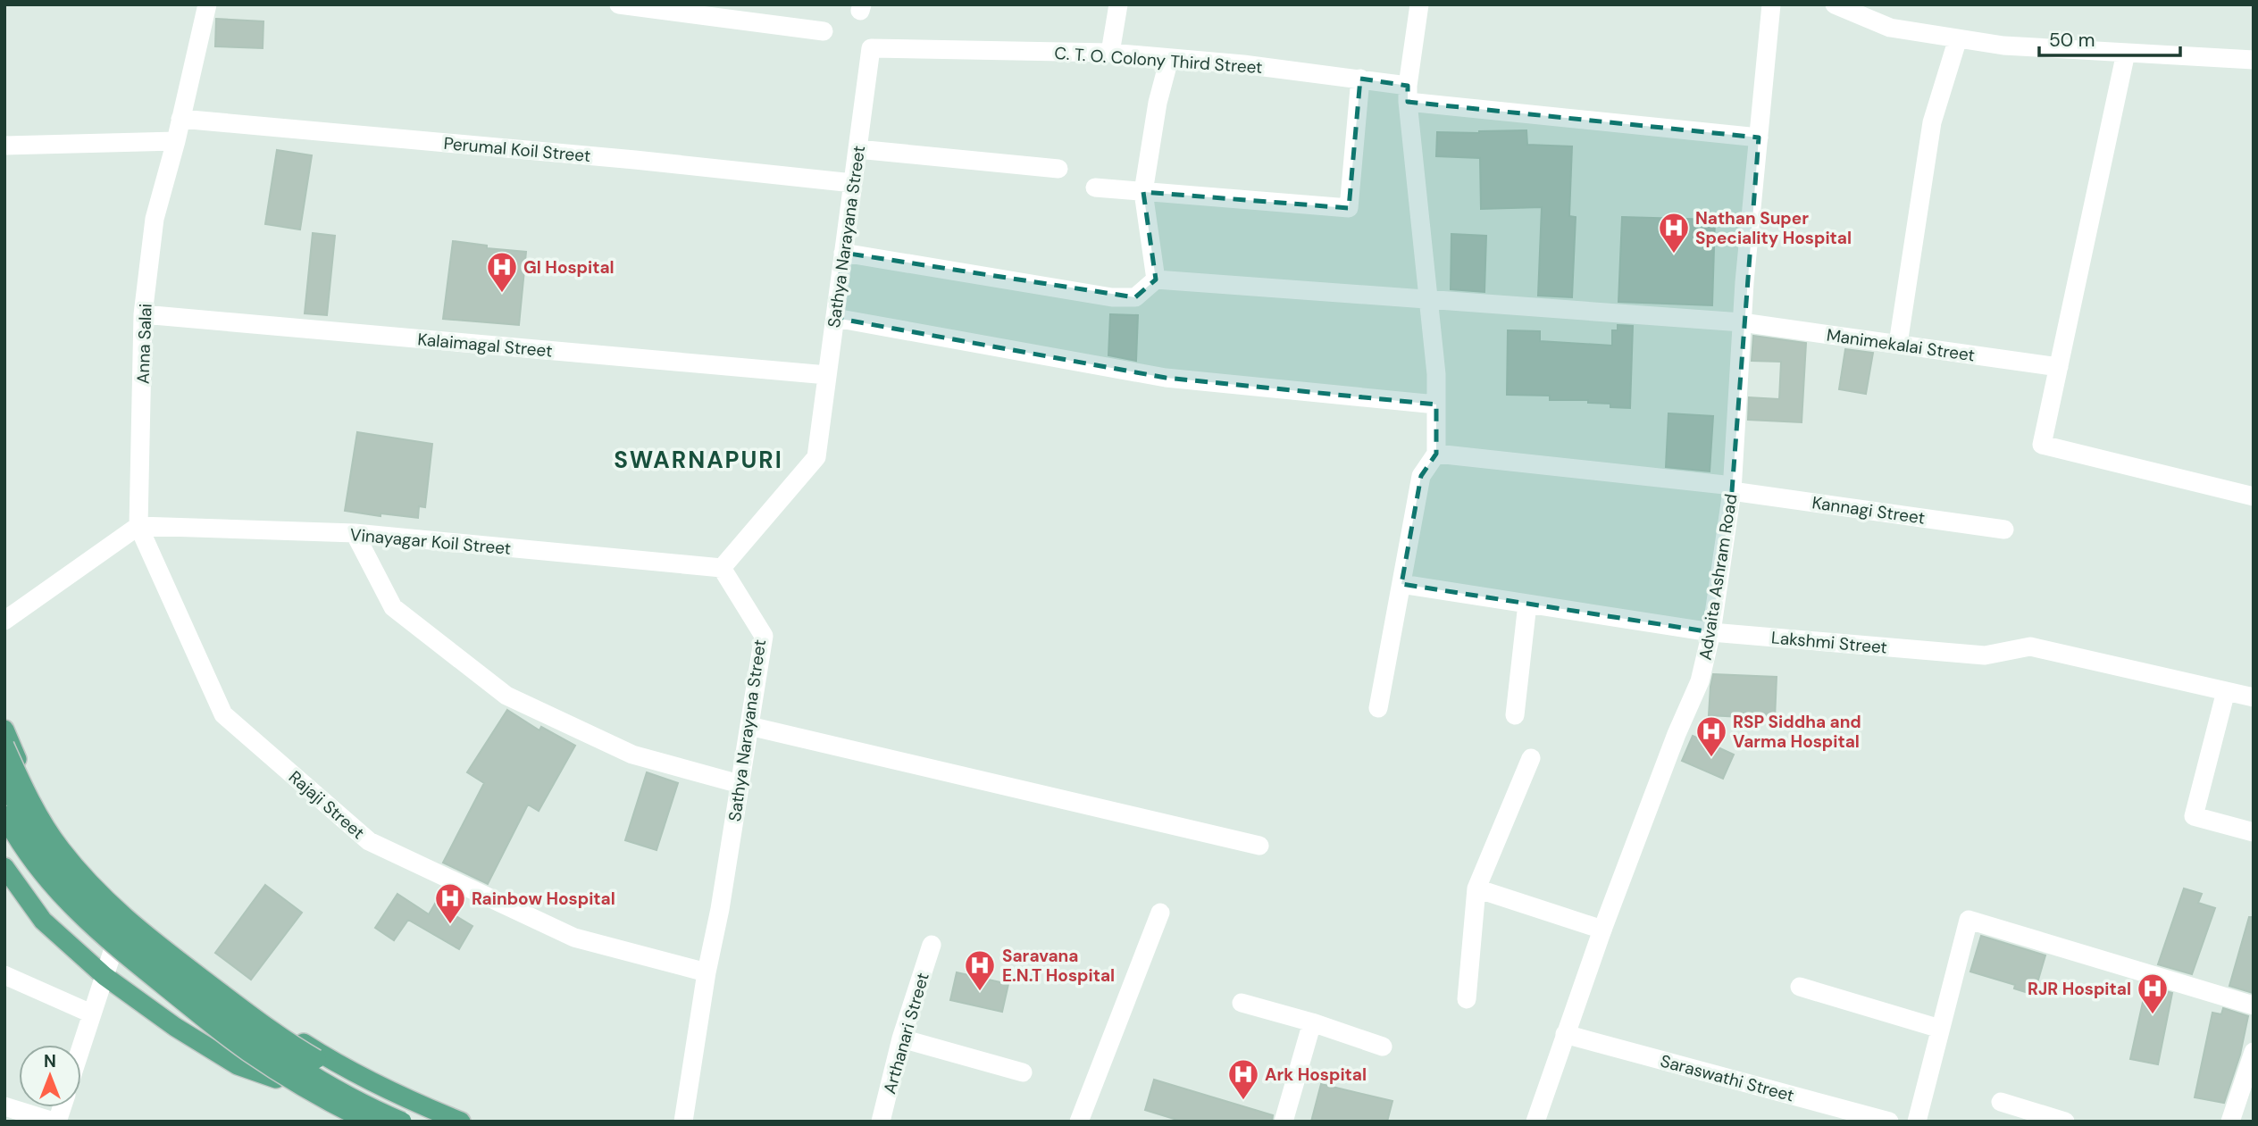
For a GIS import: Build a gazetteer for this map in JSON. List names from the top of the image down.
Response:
{
  "streets": {
    "street": [
      "C. T. O. Colony Third Street",
      "Perumal Koil Street",
      "Sathya Narayana Street",
      "Anna Salai",
      "Kalaimagal Street",
      "Manimekalai Street",
      "Kannagi Street",
      "Vinayagar Koil Street",
      "Advaita Ashram Road",
      "Lakshmi Street",
      "Rajaji Street",
      "Arthanari Street",
      "Saraswathi Street"
    ]
  },
  "crossings": [
    ["C. T. O. Colony Third Street", "Sathya Narayana Street"],
    ["C. T. O. Colony Third Street", "Advaita Ashram Road"],
    ["Perumal Koil Street", "Sathya Narayana Street"],
    ["Perumal Koil Street", "Anna Salai"],
    ["Sathya Narayana Street", "Kalaimagal Street"],
    ["Sathya Narayana Street", "Vinayagar Koil Street"],
    ["Sathya Narayana Street", "Rajaji Street"],
    ["Anna Salai", "Kalaimagal Street"],
    ["Anna Salai", "Vinayagar Koil Street"],
    ["Anna Salai", "Rajaji Street"],
    ["Manimekalai Street", "Advaita Ashram Road"],
    ["Kannagi Street", "Advaita Ashram Road"],
    ["Vinayagar Koil Street", "Rajaji Street"],
    ["Advaita Ashram Road", "Lakshmi Street"],
    ["Advaita Ashram Road", "Saraswathi Street"]
  ],
  "districts": ["SWARNAPURI"],
  "places": {
    "hospital": [
      "Nathan Super Speciality Hospital",
      "Gl Hospital",
      "RSP Siddha and Varma Hospital",
      "Rainbow Hospital",
      "Saravana E.N.T Hospital",
      "RJR Hospital",
      "Ark Hospital"
    ]
  },
  "scale_bar": "50 m",
  "north": "top"
}
